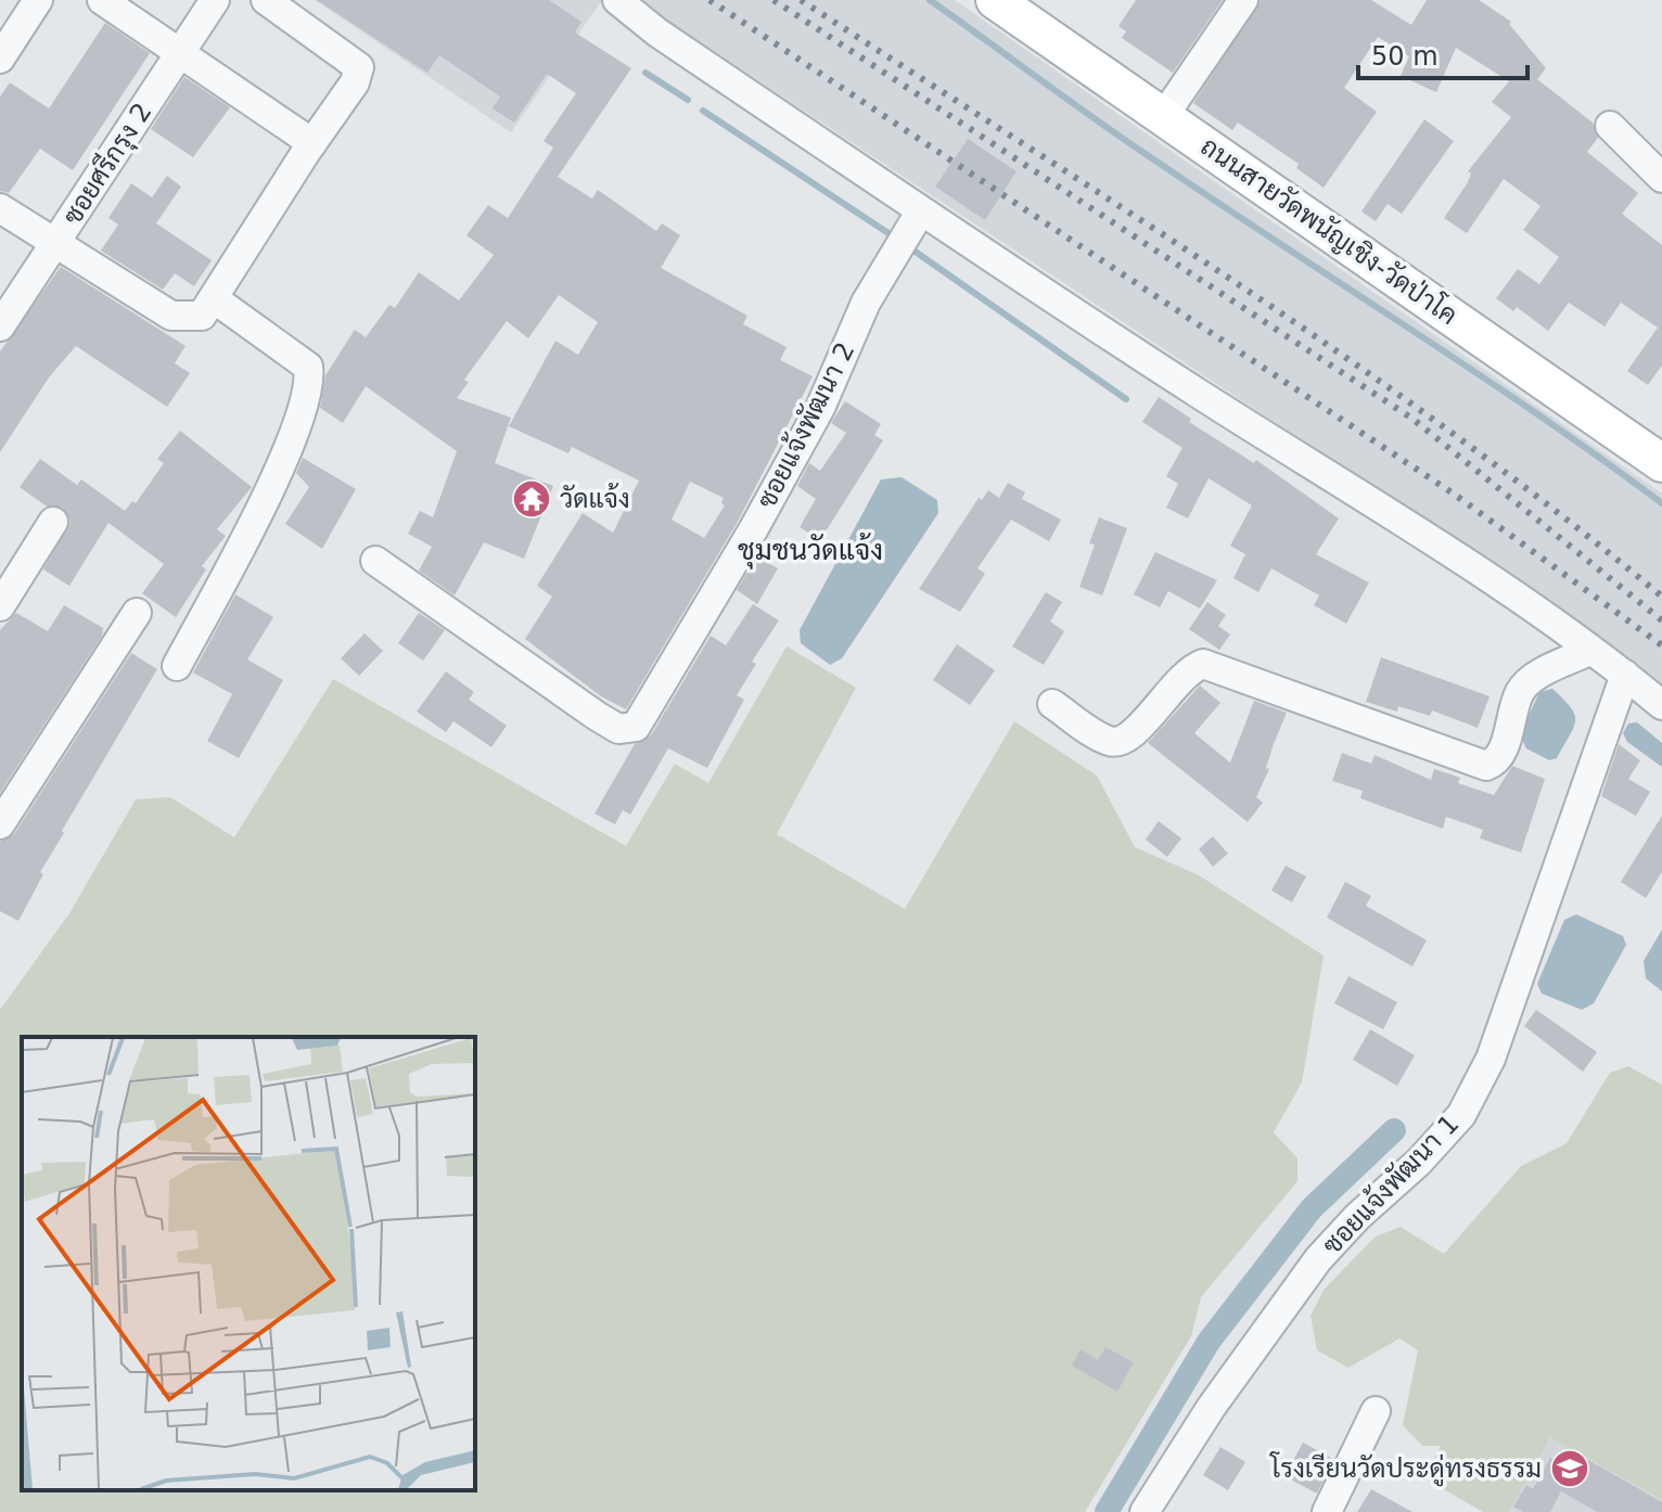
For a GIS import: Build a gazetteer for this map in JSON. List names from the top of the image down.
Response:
{
  "streets": {
    "main road": ["ถนนสายวัดพนัญเชิง-วัดป่าโค"],
    "street": ["ซอยศรีกรุง 2", "ซอยแจ้งพัฒนา 2", "ซอยแจ้งพัฒนา 1"]
  },
  "districts": ["ชุมชนวัดแจ้ง"],
  "places": {
    "temple": ["วัดแจ้ง"],
    "school or university": ["โรงเรียนวัดประดู่ทรงธรรม"]
  },
  "scale_bar": "50 m"
}
